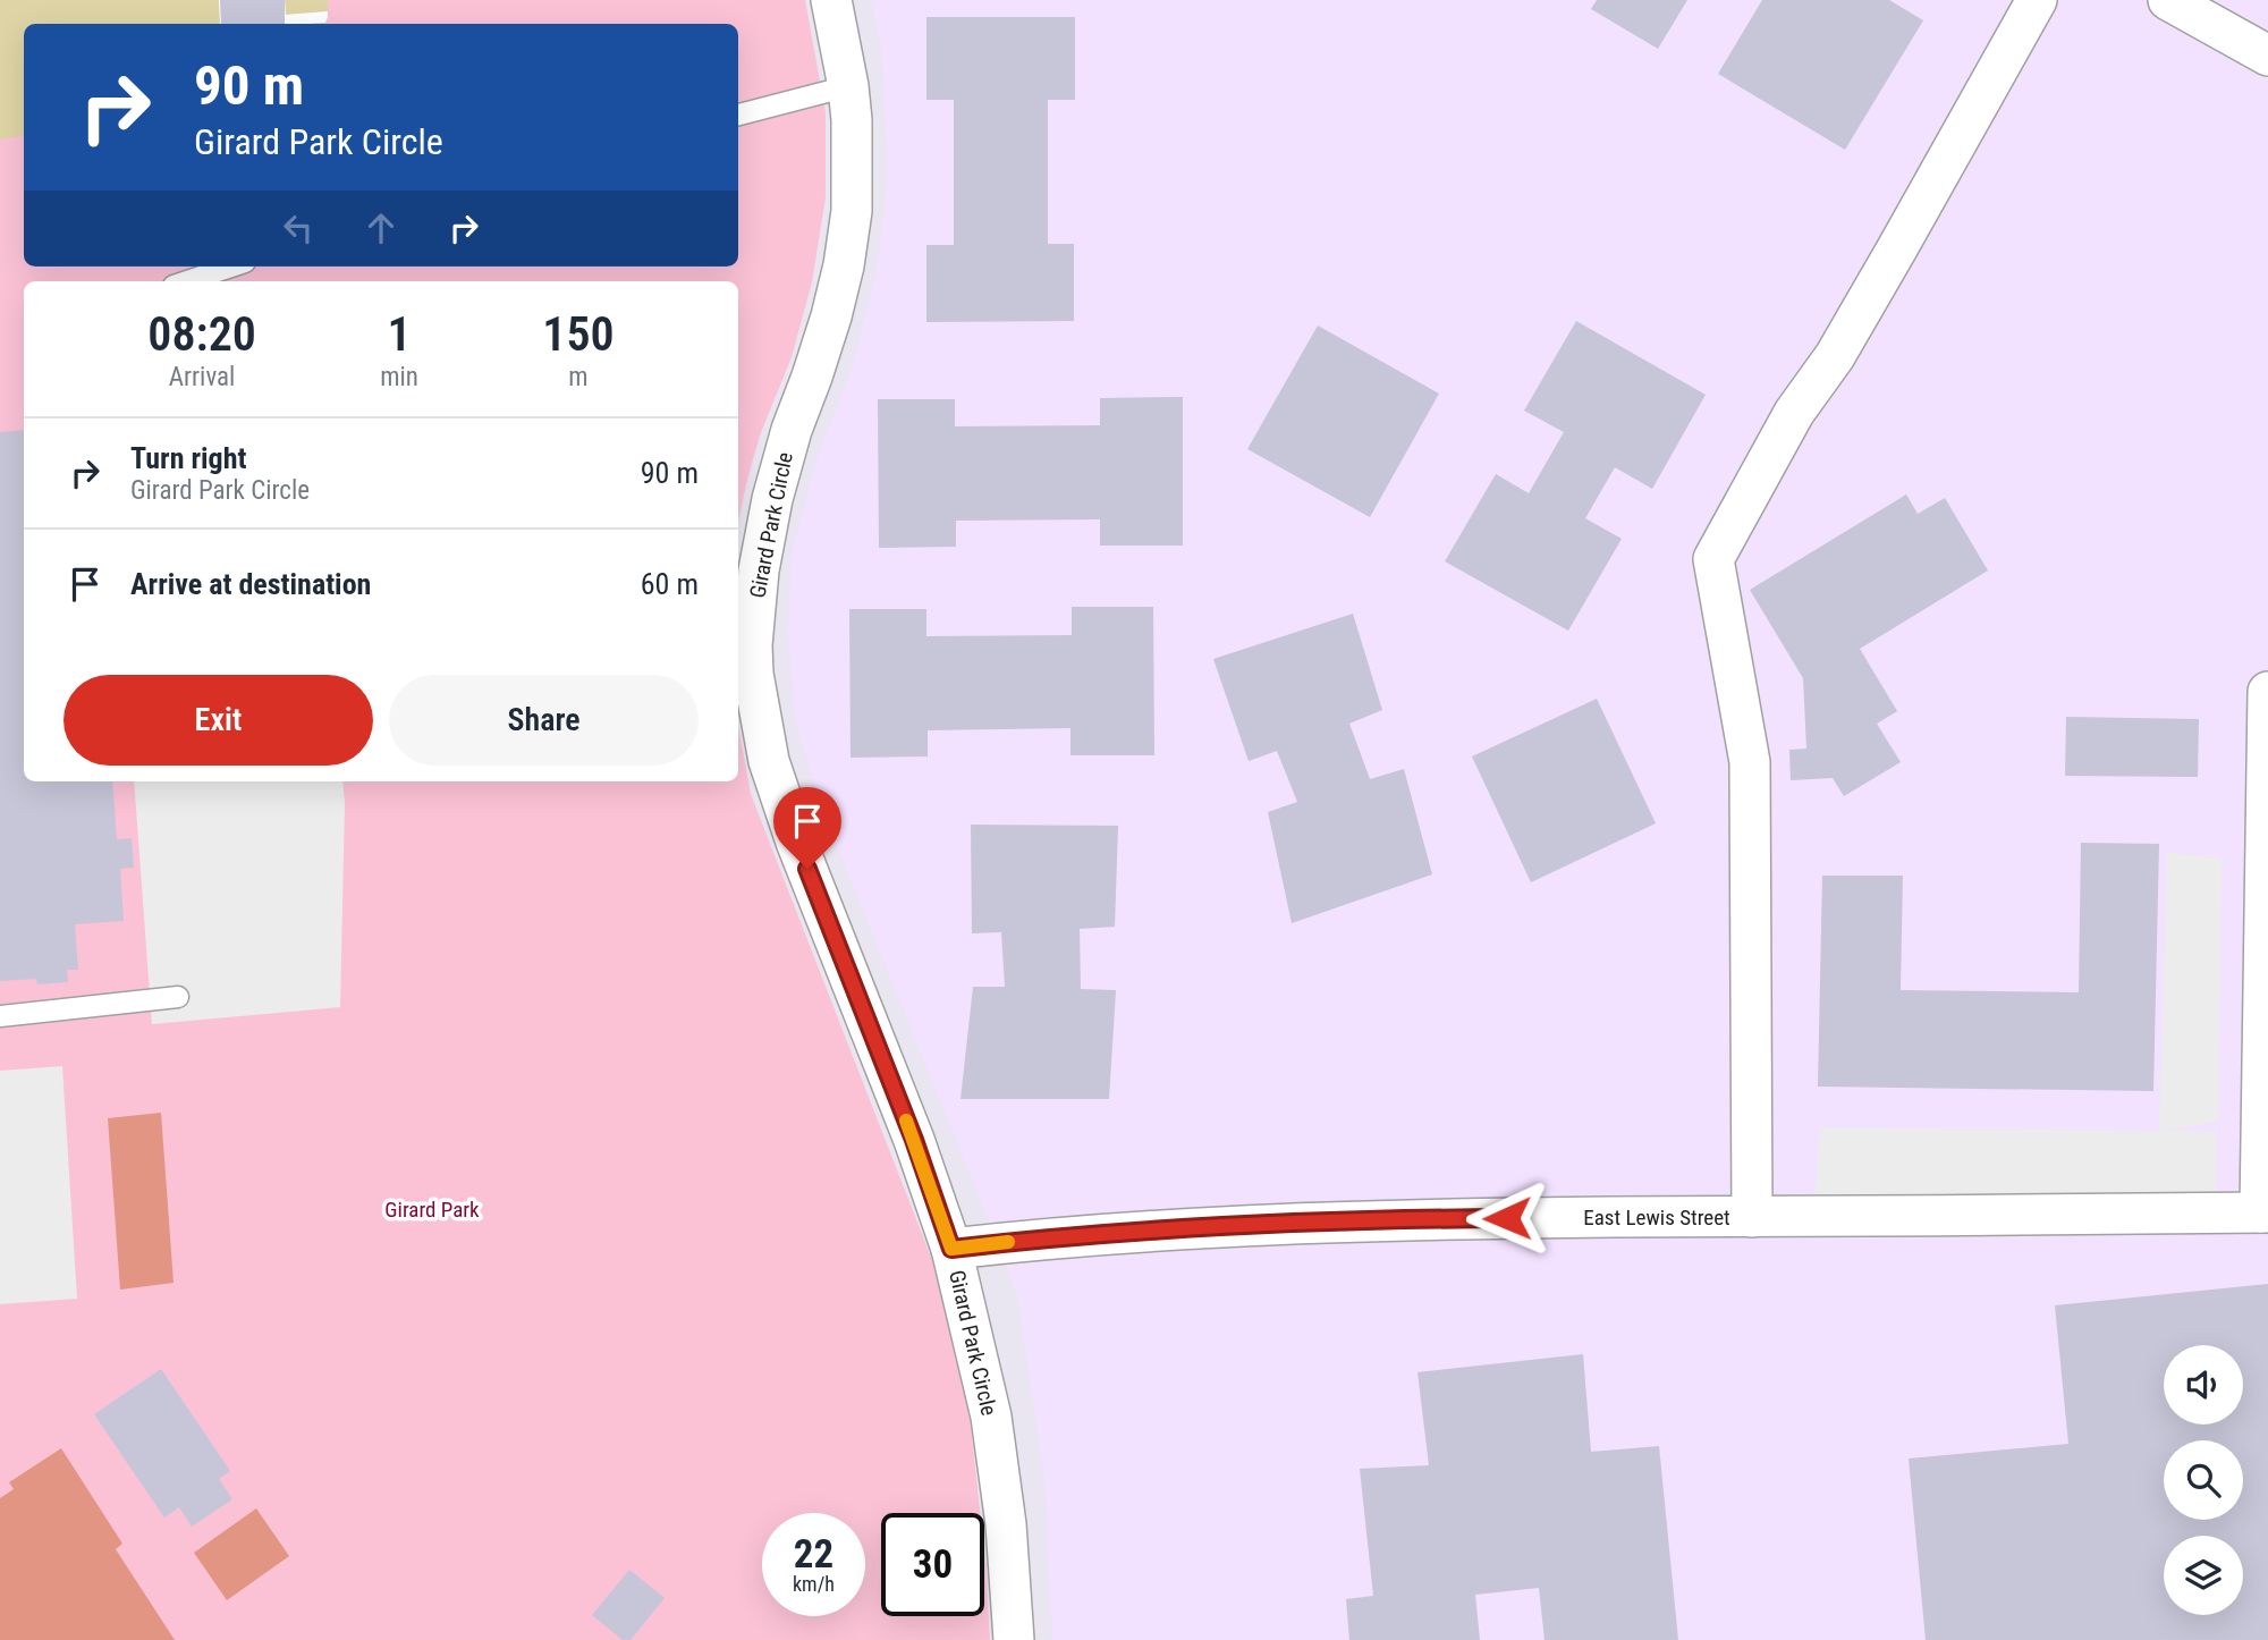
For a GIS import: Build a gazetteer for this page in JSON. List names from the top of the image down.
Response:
{
  "streets": {
    "street": ["Girard Park Circle", "East Lewis Street"]
  },
  "crossings": [
    ["Girard Park Circle", "East Lewis Street"]
  ],
  "parks": ["Girard Park"],
  "page": {
    "turn": ["90 m", "Girard Park Circle"],
    "eta": [
      "08:20",
      "Arrival",
      "1",
      "min",
      "150",
      "m"
    ],
    "list": [
      {
        "name": "Turn right",
        "note": "Girard Park Circle",
        "value": "90 m"
      },
      {
        "name": "Arrive at destination",
        "value": "60 m"
      }
    ],
    "buttons": ["Exit", "Share"],
    "speed": "22 km/h",
    "limit": "30"
  }
}
